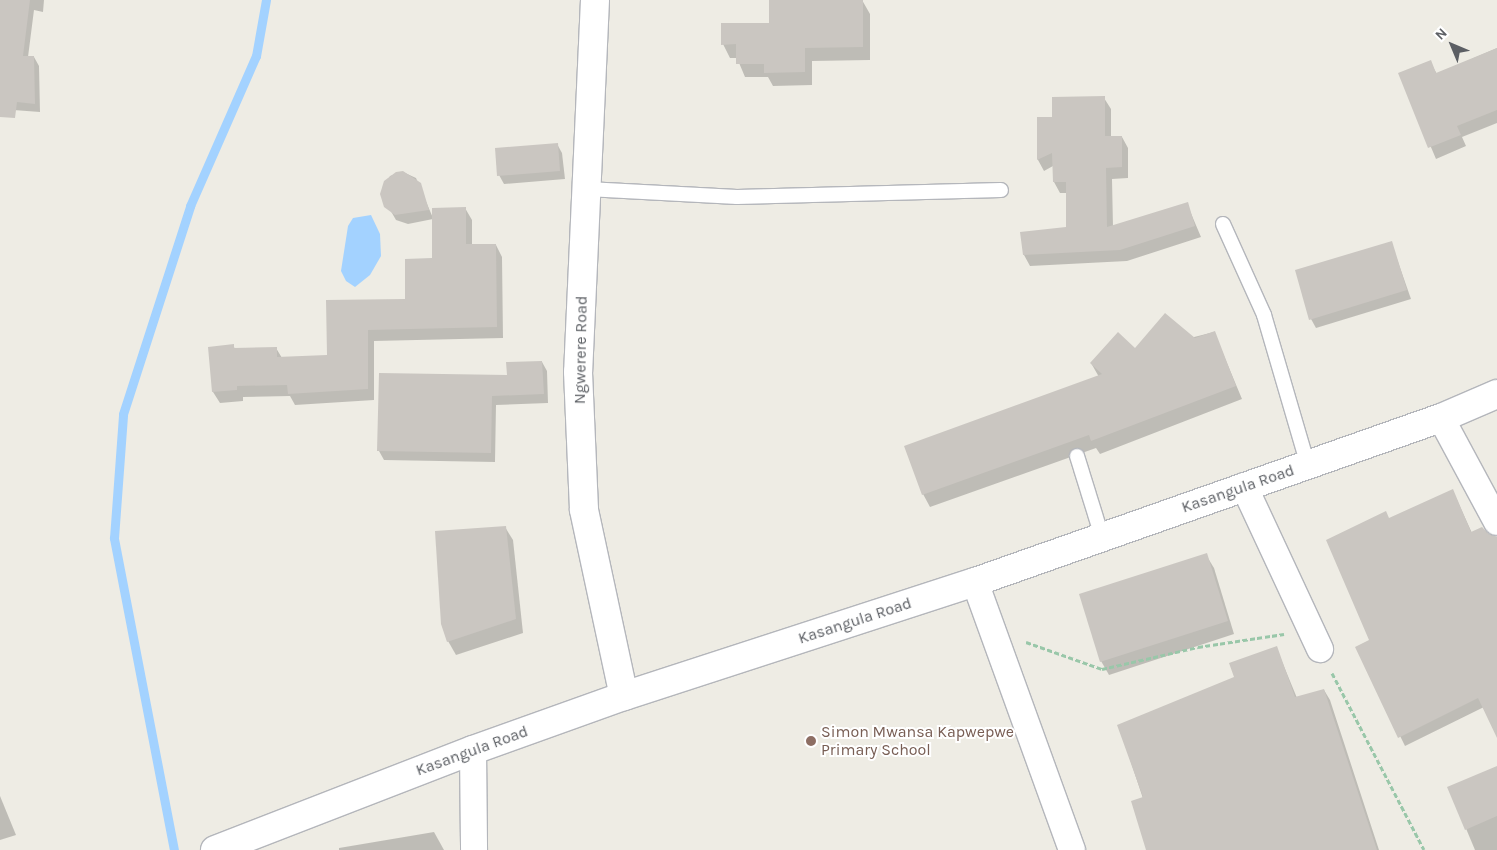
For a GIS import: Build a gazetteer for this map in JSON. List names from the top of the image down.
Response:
{
  "streets": {
    "main road": ["Ngwerere Road", "Kasangula Road"]
  },
  "crossings": [
    ["Ngwerere Road", "Kasangula Road"]
  ],
  "places": ["Simon Mwansa Kapwepwe Primary School"],
  "north": "top left"
}
